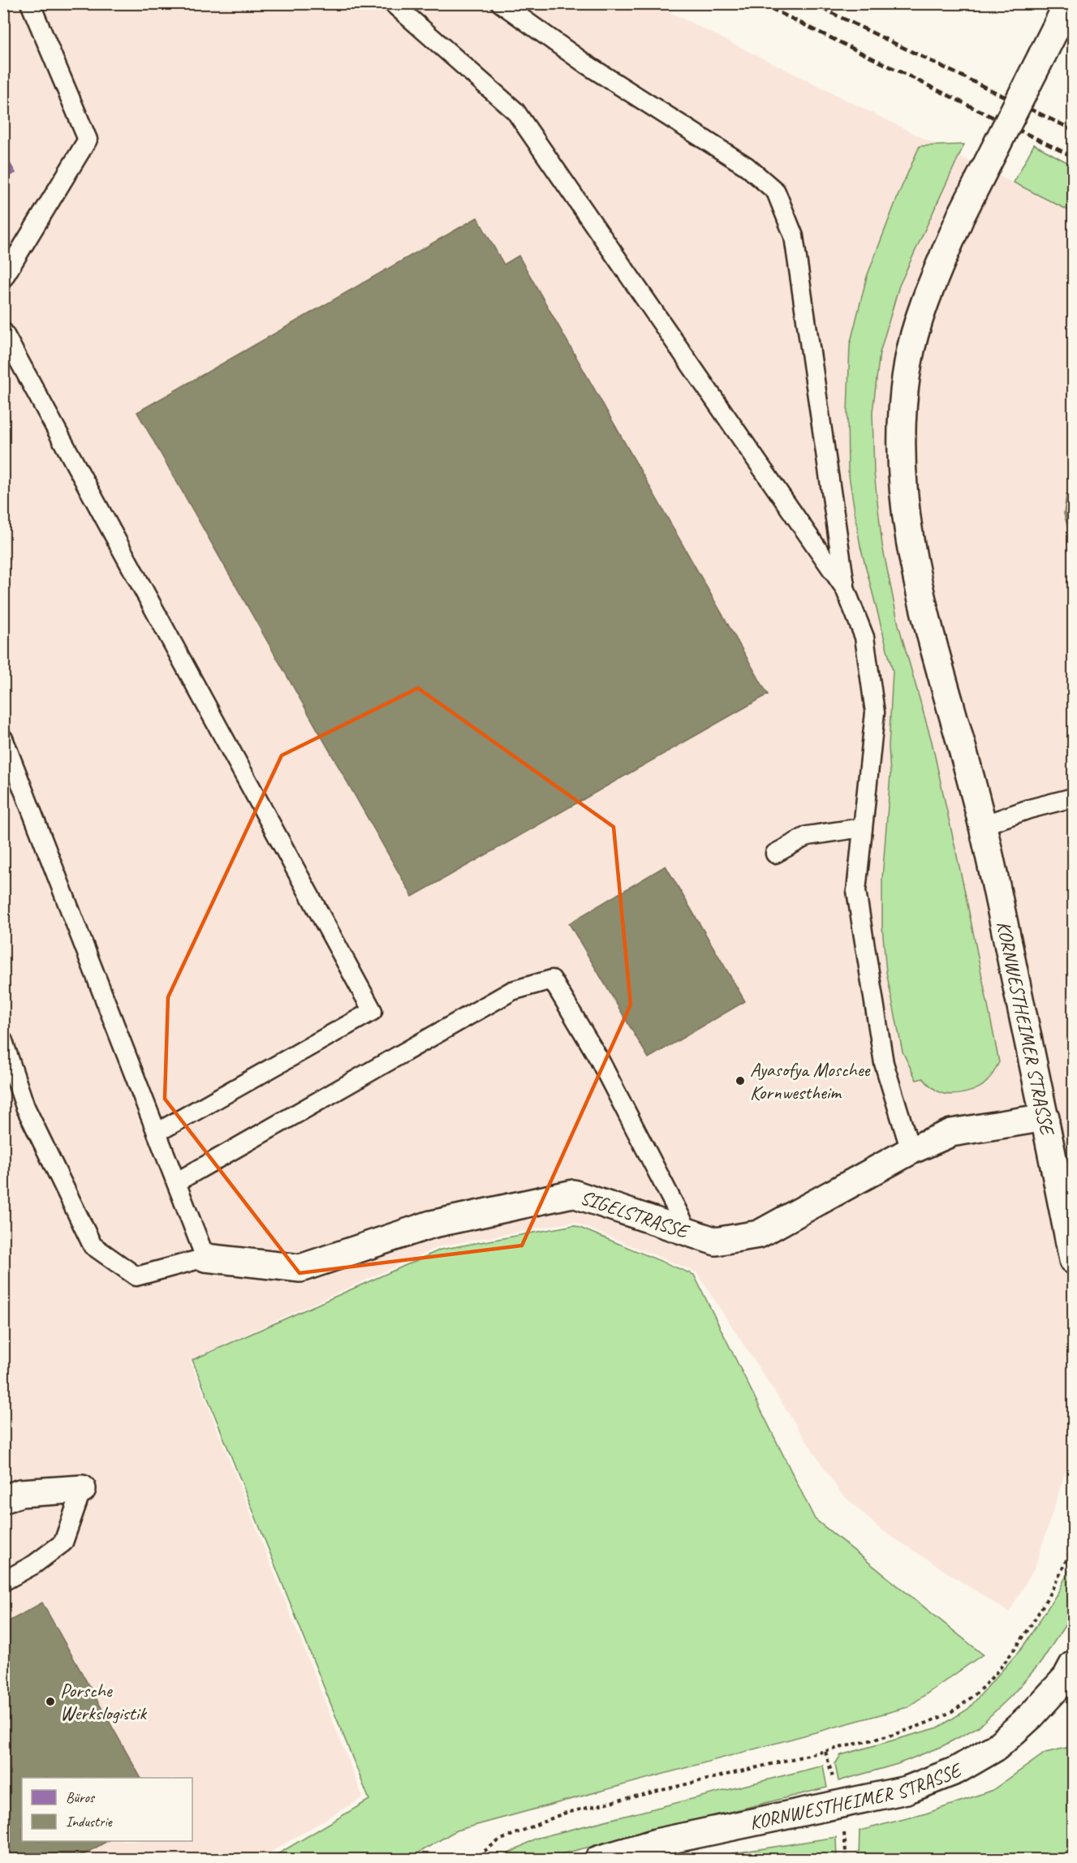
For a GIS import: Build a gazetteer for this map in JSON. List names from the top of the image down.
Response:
{
  "streets": {
    "main road": ["KORNWESTHEIMER STRASSE", "SIGELSTRASSE"]
  },
  "crossings": [
    ["KORNWESTHEIMER STRASSE", "SIGELSTRASSE"]
  ],
  "places": ["Ayasofya Moschee Kornwestheim", "Porsche Werkslogistik"],
  "legend": ["Büros", "Industrie"]
}
